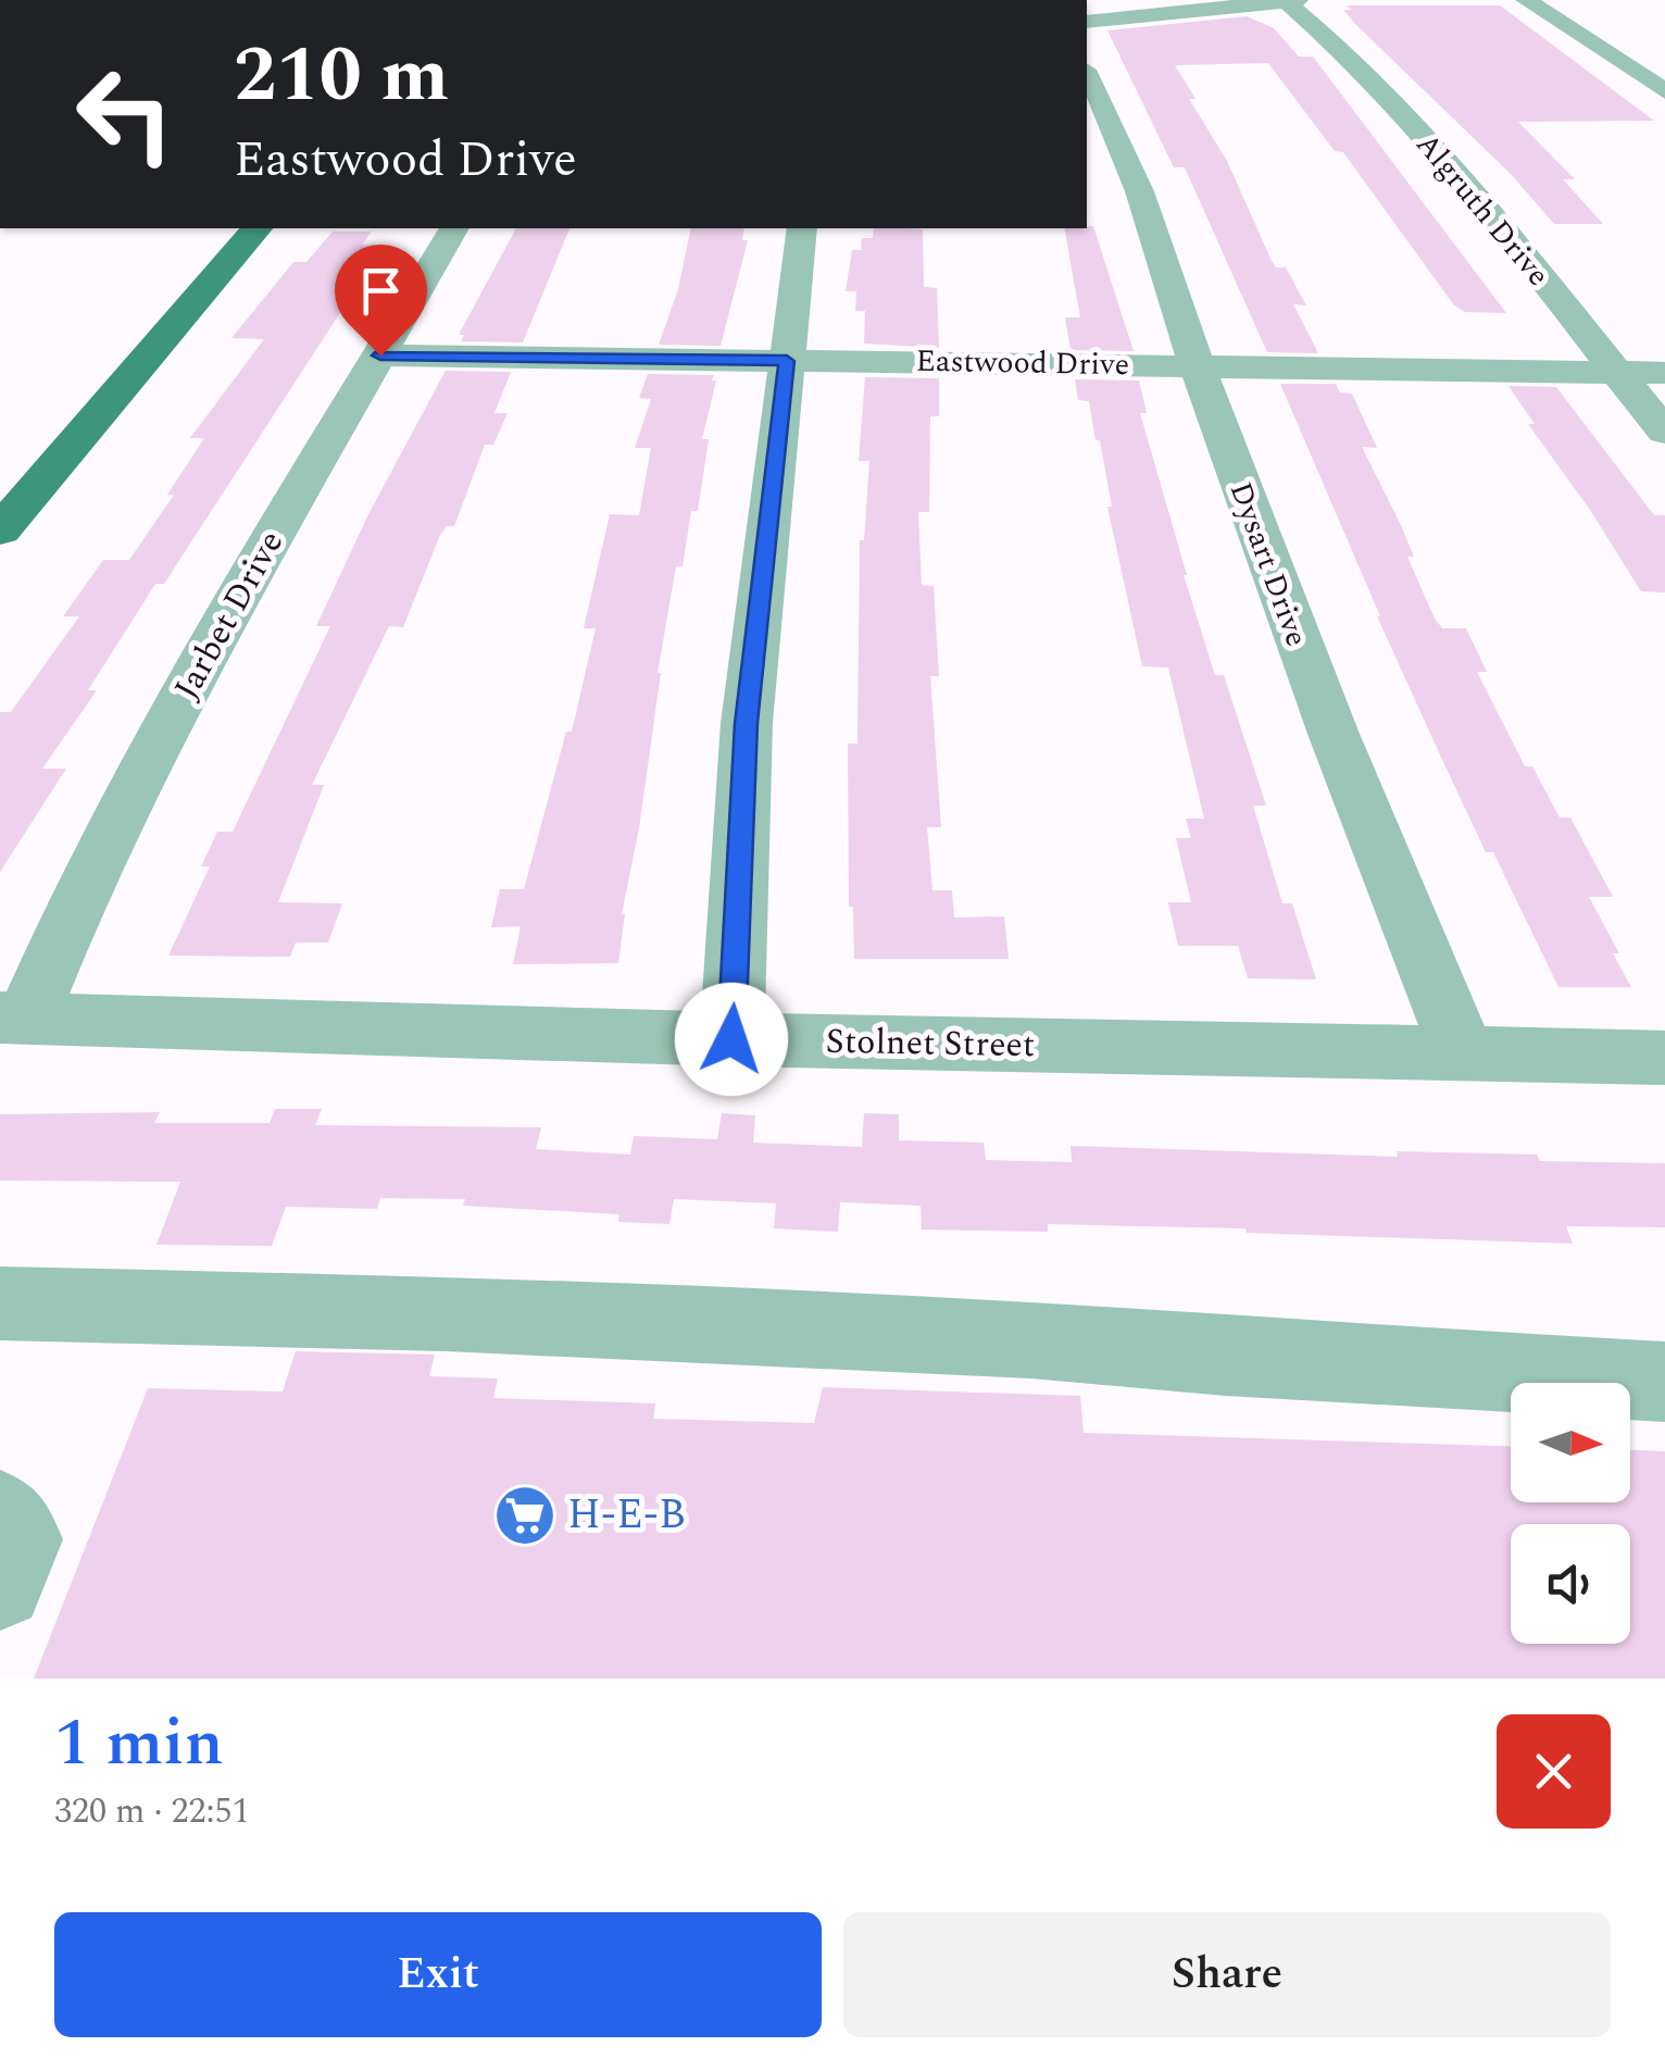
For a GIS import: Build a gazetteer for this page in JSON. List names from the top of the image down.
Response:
{
  "streets": {
    "street": [
      "Algruth Drive",
      "Eastwood Drive",
      "Dysart Drive",
      "Jarbet Drive",
      "Stolnet Street"
    ]
  },
  "crossings": [
    ["Algruth Drive", "Eastwood Drive"],
    ["Eastwood Drive", "Dysart Drive"],
    ["Eastwood Drive", "Jarbet Drive"],
    ["Dysart Drive", "Stolnet Street"],
    ["Jarbet Drive", "Stolnet Street"]
  ],
  "places": {
    "supermarket": ["H-E-B"]
  },
  "north": "right",
  "page": {
    "turn": ["210 m", "Eastwood Drive"],
    "heading": ["1 min", "320 m · 22:51"],
    "buttons": ["Exit", "Share"]
  }
}
